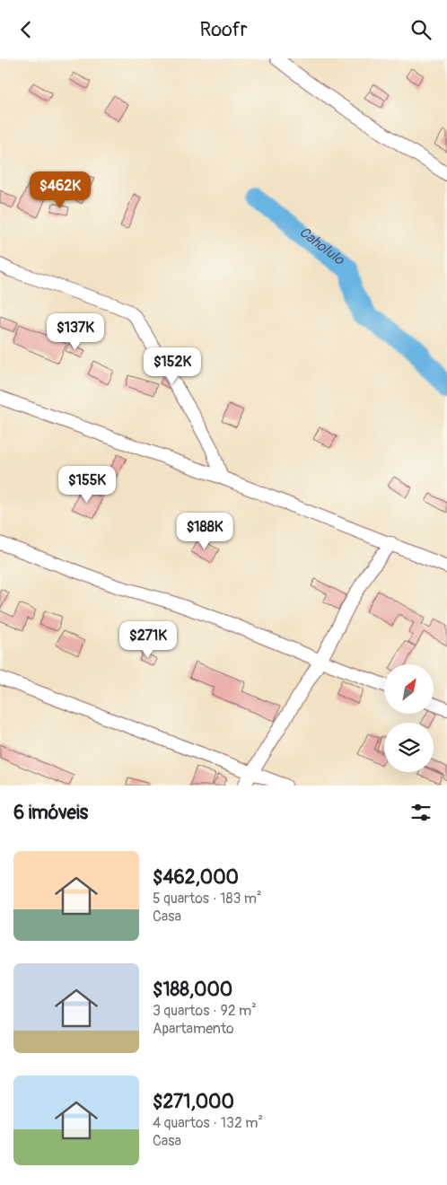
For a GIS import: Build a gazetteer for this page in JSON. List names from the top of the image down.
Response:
{
  "water": ["Caholulo"],
  "north": "top right",
  "page": {
    "header": "Roofr",
    "price": [
      "$462K",
      "$137K",
      "$152K",
      "$155K",
      "$188K",
      "$271K"
    ],
    "heading": "6 imóveis",
    "list": [
      {
        "name": "$462,000",
        "note": "5 quartos · 183 m² · Casa"
      },
      {
        "name": "$188,000",
        "note": "3 quartos · 92 m² · Apartamento"
      },
      {
        "name": "$271,000",
        "note": "4 quartos · 132 m² · Casa"
      }
    ]
  }
}
